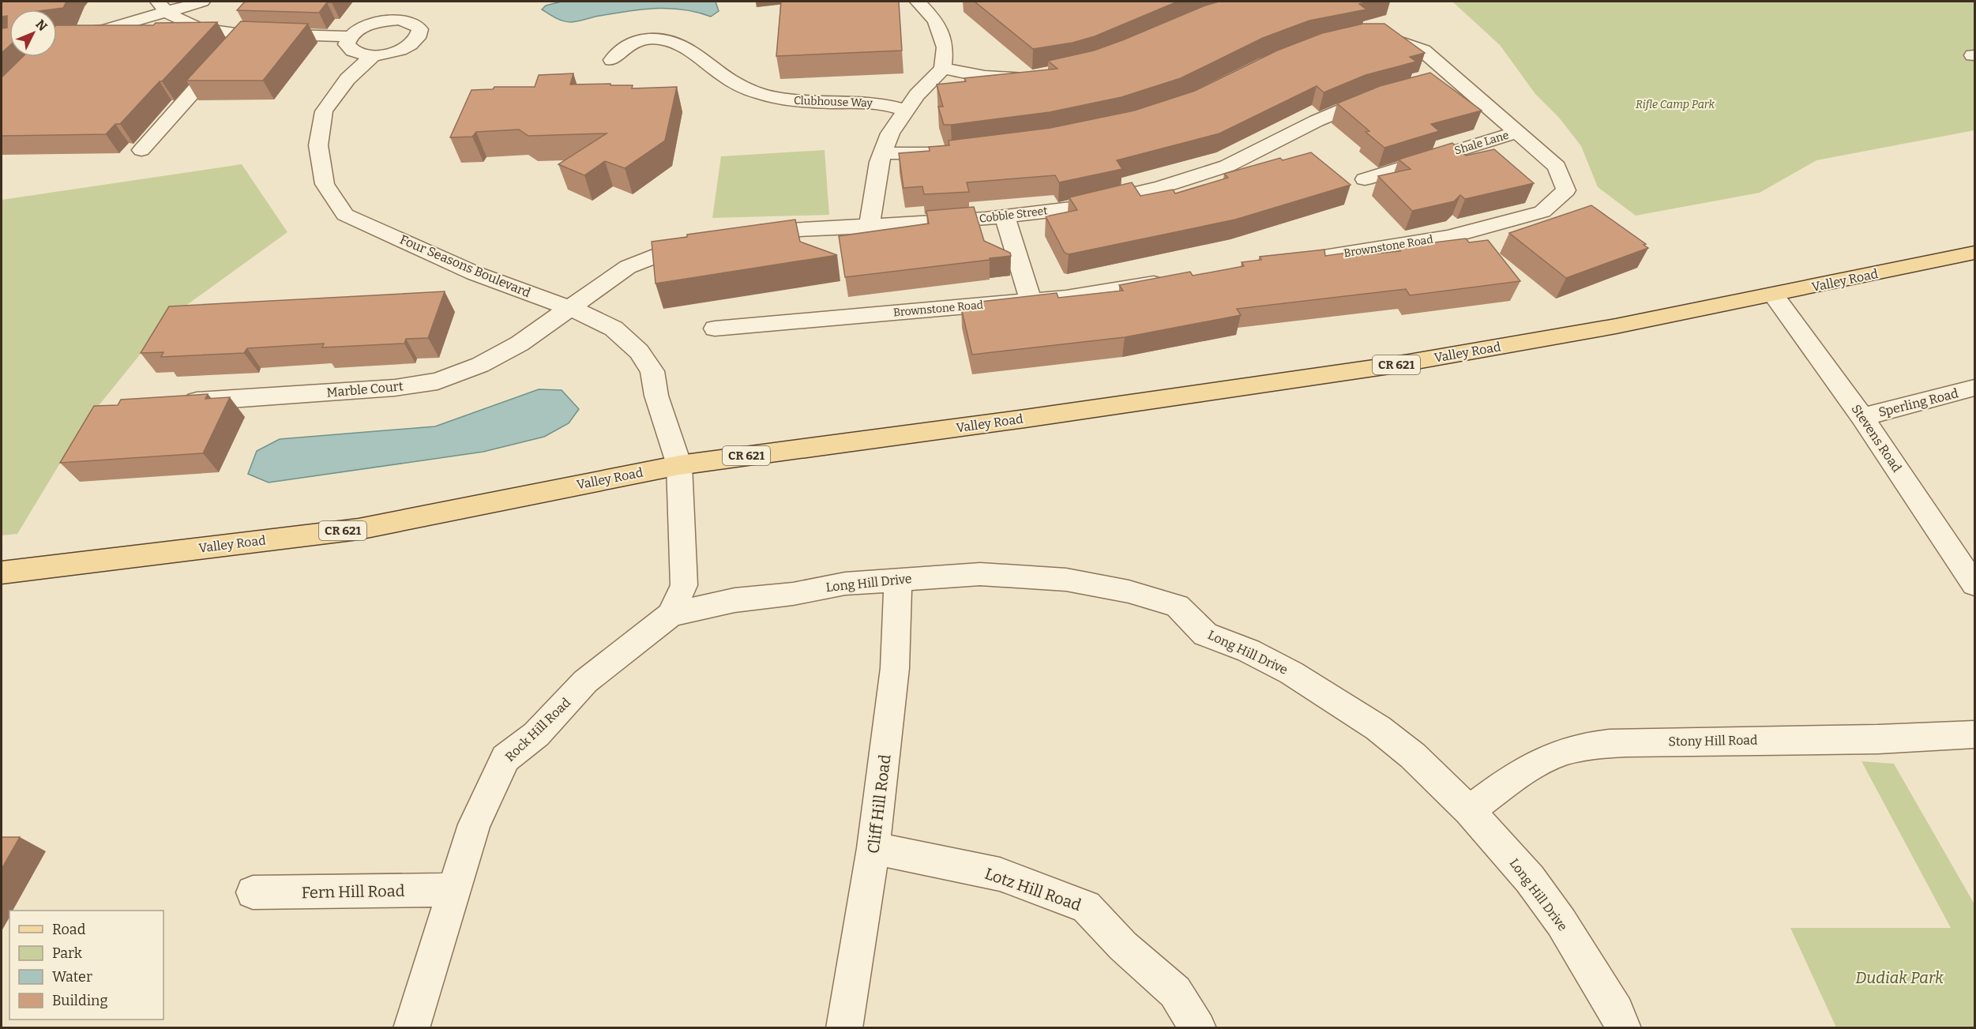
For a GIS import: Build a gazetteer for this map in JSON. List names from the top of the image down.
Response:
{
  "streets": {
    "main road": ["Valley Road", "CR 621"],
    "street": [
      "Clubhouse Way",
      "Shale Lane",
      "Cobble Street",
      "Brownstone Road",
      "Four Seasons Boulevard",
      "Marble Court",
      "Sperling Road",
      "Stevens Road",
      "Long Hill Drive",
      "Rock Hill Road",
      "Stony Hill Road",
      "Cliff Hill Road",
      "Lotz Hill Road",
      "Fern Hill Road"
    ]
  },
  "crossings": [
    ["Shale Lane", "Brownstone Road"],
    ["Four Seasons Boulevard", "Valley Road"],
    ["Four Seasons Boulevard", "Marble Court"],
    ["Four Seasons Boulevard", "Rock Hill Road"],
    ["Valley Road", "Stevens Road"],
    ["Valley Road", "Rock Hill Road"],
    ["Sperling Road", "Stevens Road"],
    ["Long Hill Drive", "Rock Hill Road"],
    ["Long Hill Drive", "Stony Hill Road"],
    ["Long Hill Drive", "Cliff Hill Road"],
    ["Rock Hill Road", "Fern Hill Road"],
    ["Cliff Hill Road", "Lotz Hill Road"]
  ],
  "parks": ["Rifle Camp Park", "Dudiak Park"],
  "legend": [
    "Road",
    "Park",
    "Water",
    "Building"
  ],
  "north": "top right"
}
